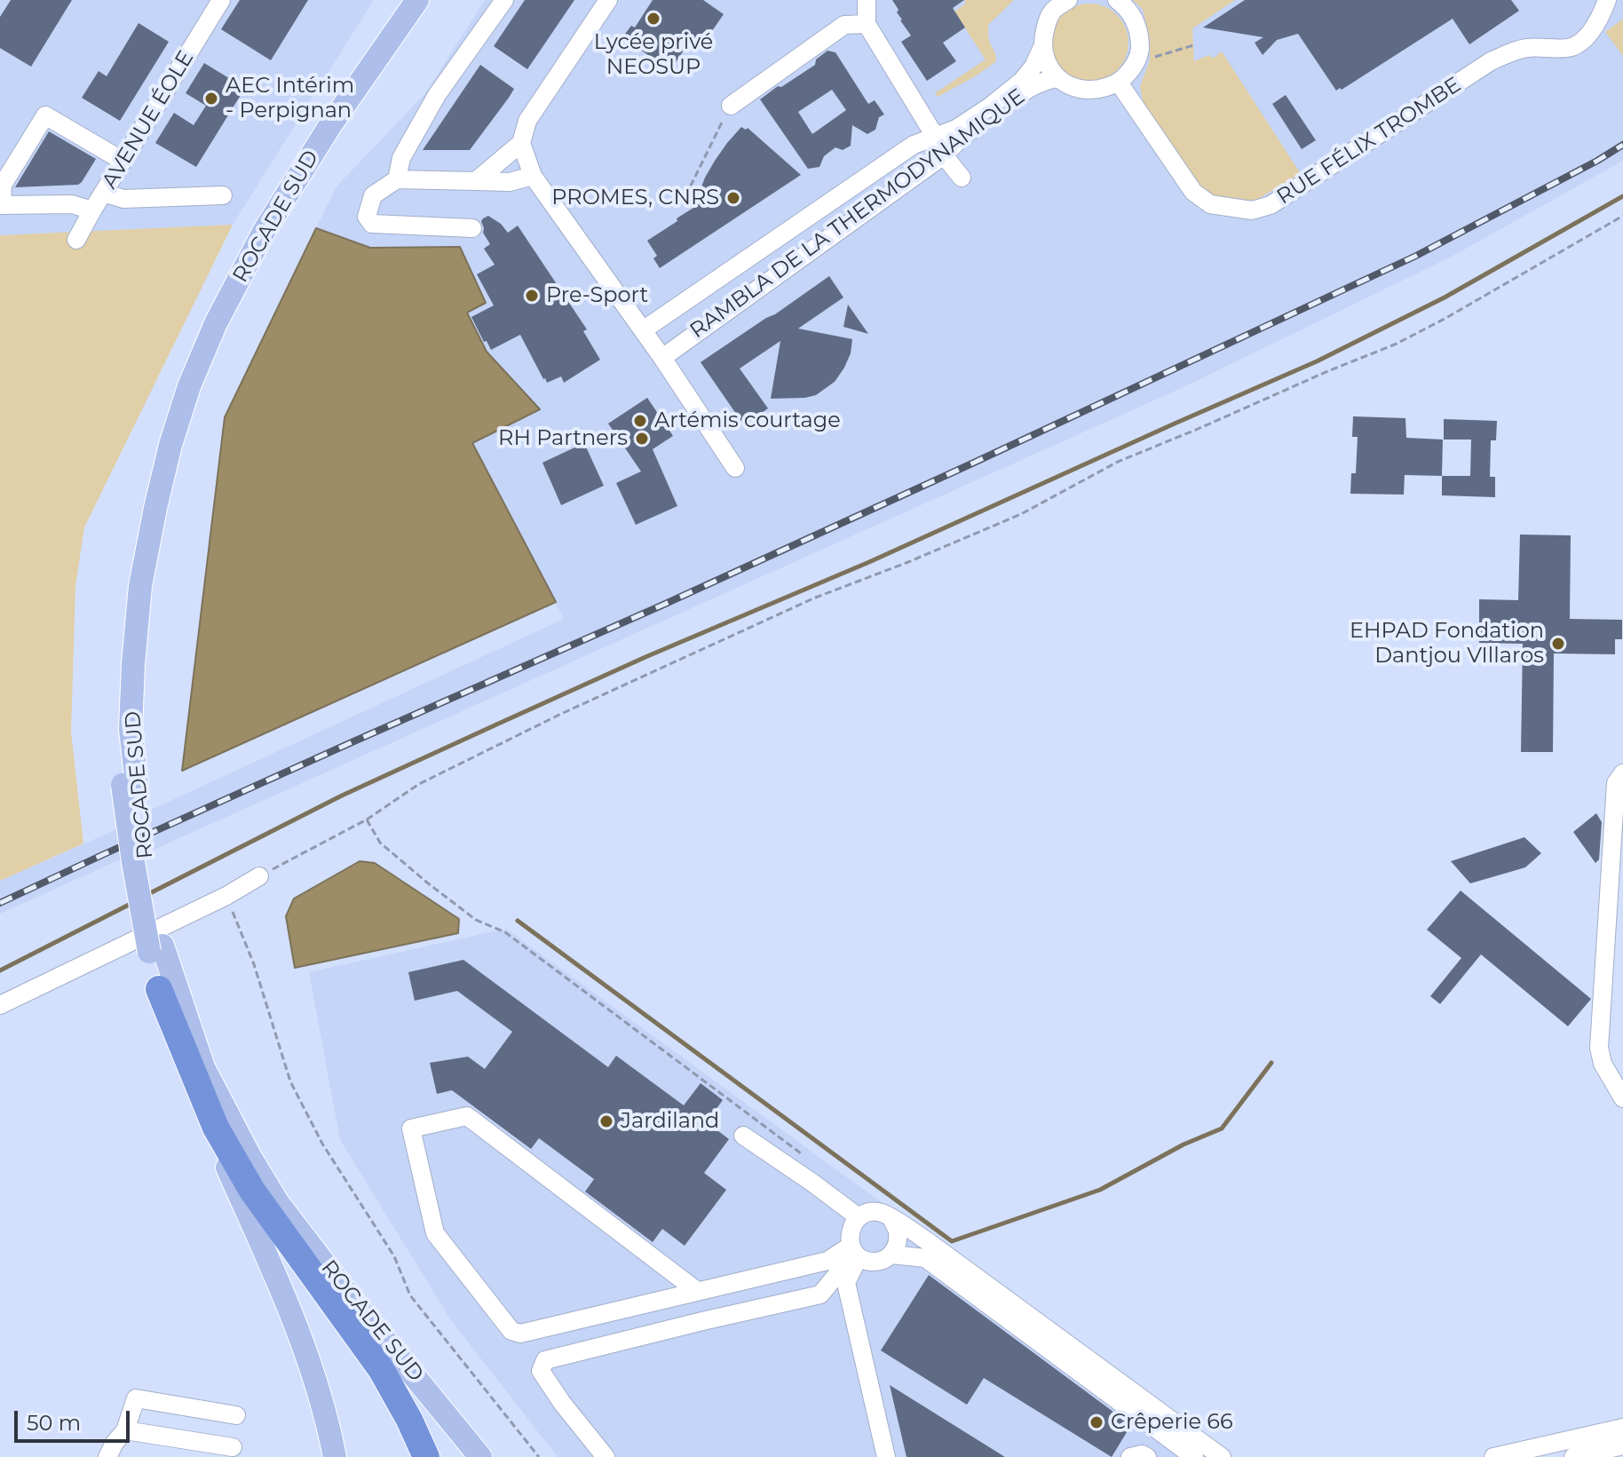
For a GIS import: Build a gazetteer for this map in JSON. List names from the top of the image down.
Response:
{
  "streets": {
    "main road": ["ROCADE SUD"],
    "street": ["AVENUE ÉOLE", "RUE FÉLIX TROMBE", "RAMBLA DE LA THERMODYNAMIQUE"]
  },
  "places": [
    "Lycée privé NEOSUP",
    "AEC Intérim - Perpignan",
    "PROMES, CNRS",
    "Pre-Sport",
    "Artémis courtage",
    "RH Partners",
    "EHPAD Fondation Dantjou VIllaros",
    "Jardiland",
    "Crêperie 66"
  ],
  "scale_bar": "50 m"
}
